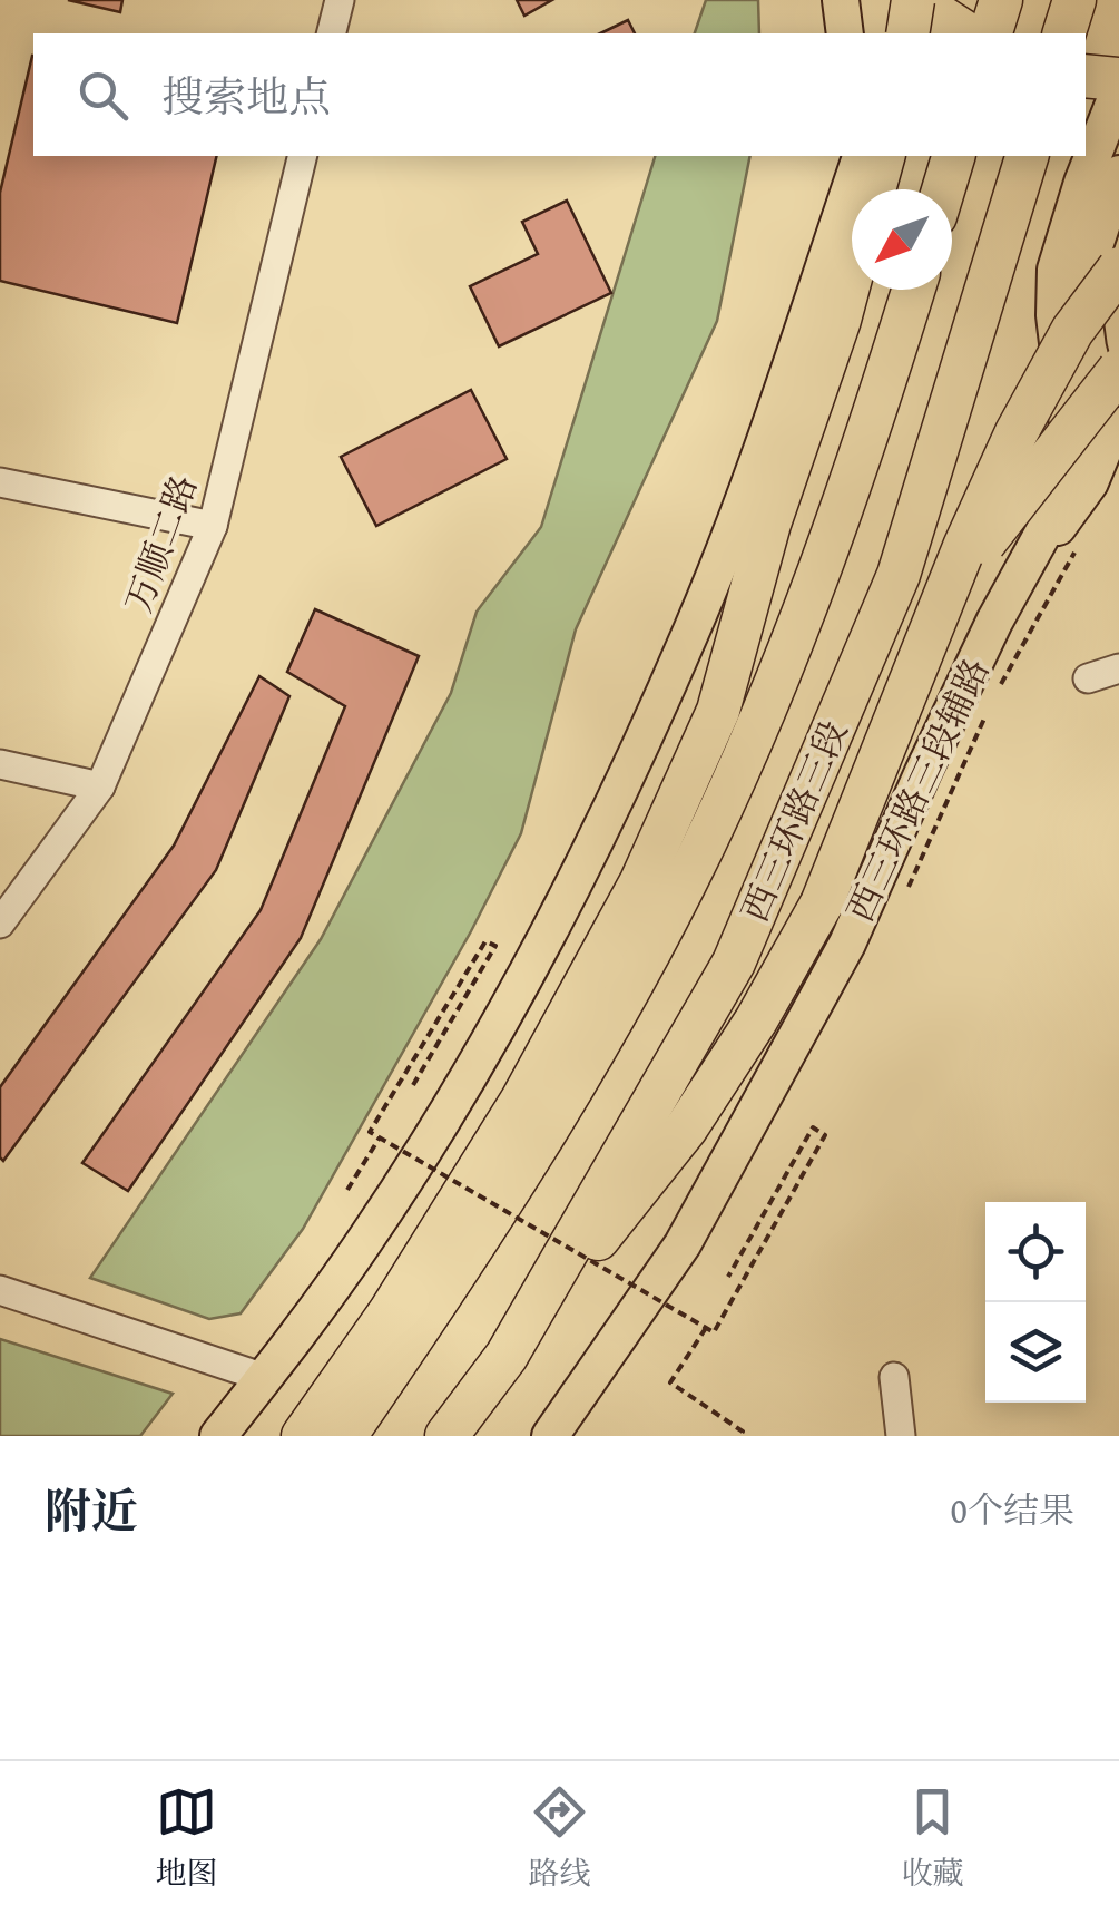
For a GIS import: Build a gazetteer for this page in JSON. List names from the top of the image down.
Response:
{
  "streets": {
    "highway": ["西三环路三段"],
    "main road": ["西三环路三段辅路"],
    "street": ["万顺二路"]
  },
  "north": "bottom left",
  "page": {
    "search": "搜索地点",
    "heading": ["附近", "0个结果"],
    "nav": ["地图", "路线", "收藏"]
  }
}
